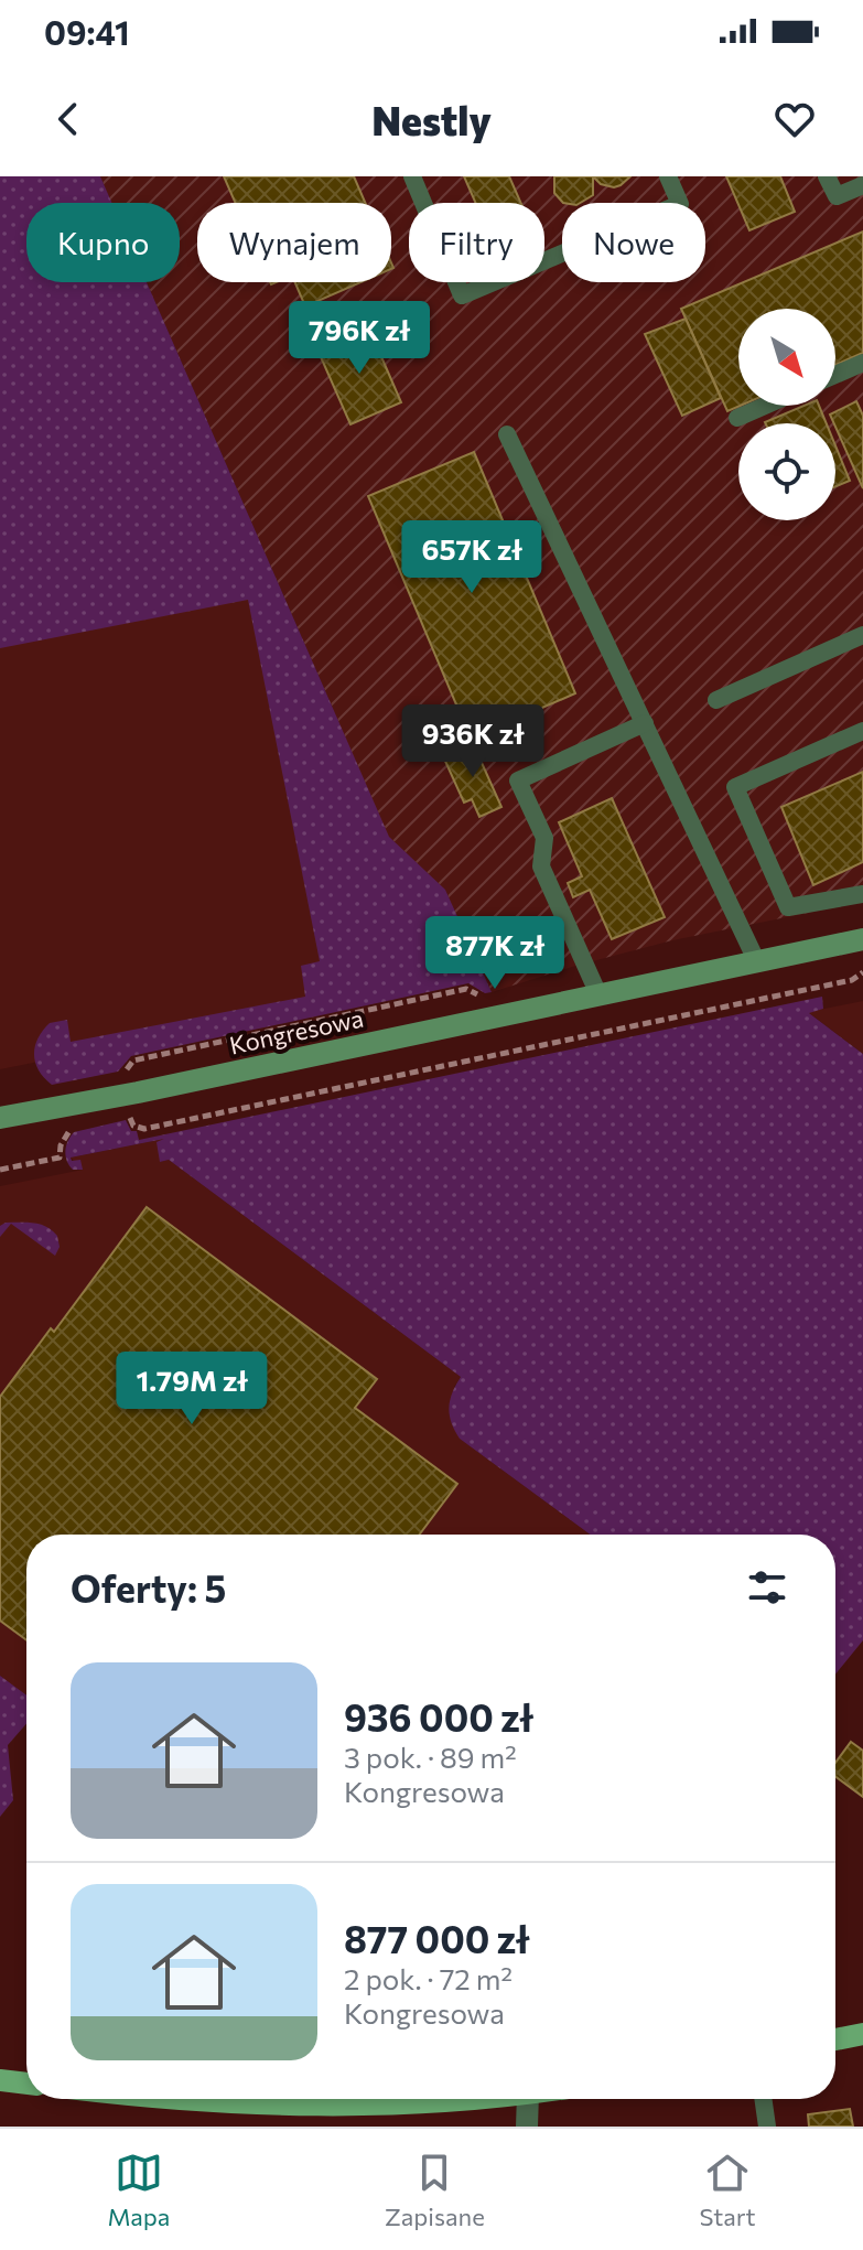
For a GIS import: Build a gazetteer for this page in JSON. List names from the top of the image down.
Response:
{
  "streets": {
    "street": ["Kongresowa"]
  },
  "north": "bottom right",
  "page": {
    "status": "09:41",
    "header": "Nestly",
    "chip": [
      "Kupno",
      "Wynajem",
      "Filtry",
      "Nowe"
    ],
    "price": [
      "796K zł",
      "657K zł",
      "936K zł",
      "877K zł",
      "1.79M zł"
    ],
    "heading": "Oferty: 5",
    "list": [
      {
        "name": "936 000 zł",
        "note": "3 pok. · 89 m² · Kongresowa"
      },
      {
        "name": "877 000 zł",
        "note": "2 pok. · 72 m² · Kongresowa"
      }
    ],
    "tabs": ["Mapa", "Zapisane", "Start"]
  }
}
